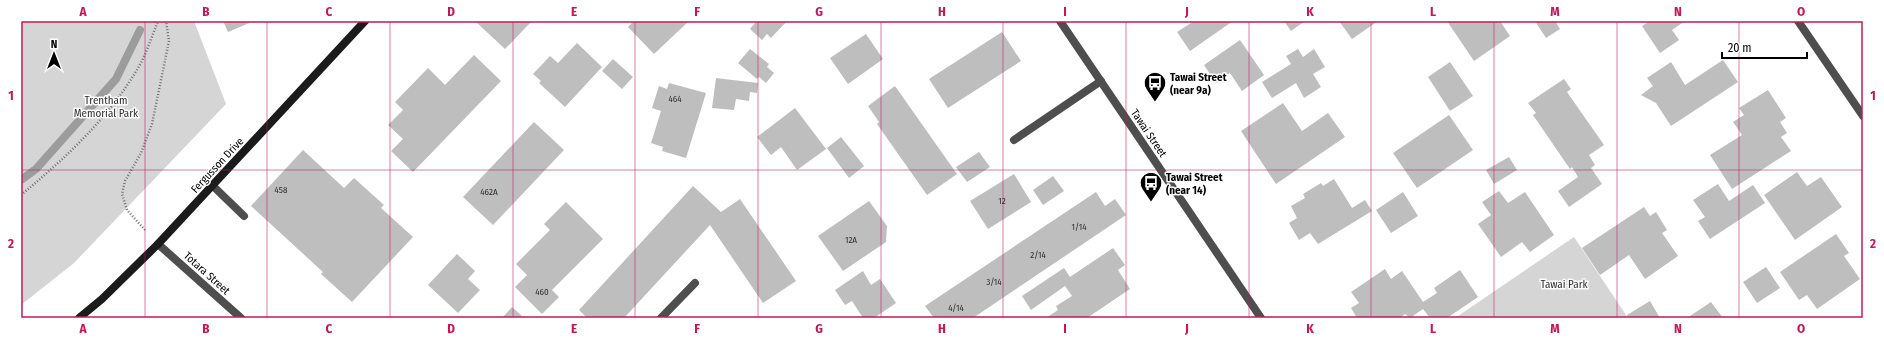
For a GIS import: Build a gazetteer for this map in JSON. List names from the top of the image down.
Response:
{
  "streets": {
    "main road": ["Fergusson Drive"],
    "street": ["Tawai Street", "Totara Street"]
  },
  "crossings": [
    ["Fergusson Drive", "Totara Street"]
  ],
  "parks": ["Trentham Memorial Park", "Tawai Park"],
  "places": {
    "bus stop": ["Tawai Street (near 9a)", "Tawai Street (near 14)"]
  },
  "house_numbers": [
    "464",
    "458",
    "462A",
    "12",
    "1/14",
    "12A",
    "2/14",
    "3/14",
    "460",
    "4/14"
  ],
  "scale_bar": "20 m",
  "north": "top",
  "grid": {
    "columns": [
      "A",
      "B",
      "C",
      "D",
      "E",
      "F",
      "G",
      "H",
      "I",
      "J",
      "K",
      "L",
      "M",
      "N",
      "O"
    ],
    "rows": ["1", "2"]
  }
}
